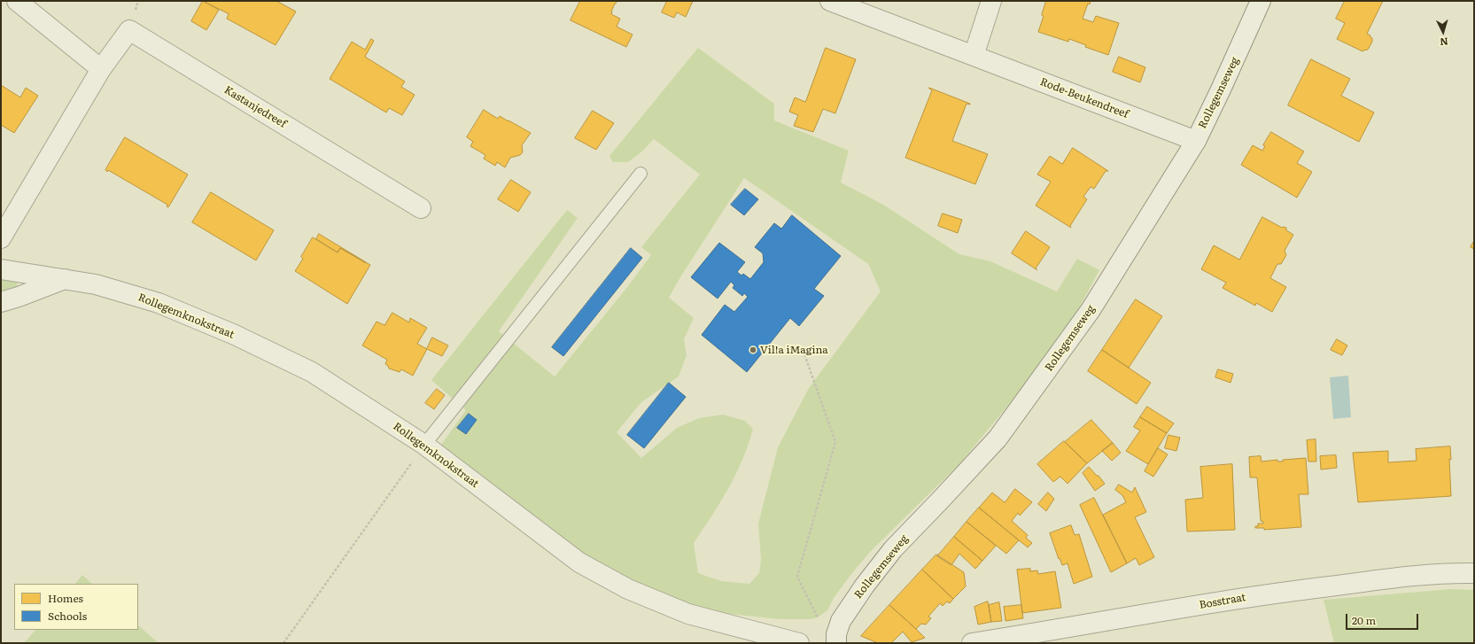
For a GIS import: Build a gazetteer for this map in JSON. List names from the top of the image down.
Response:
{
  "streets": {
    "street": [
      "Rollegemseweg",
      "Rode-Beukendreef",
      "Kastanjedreef",
      "Rollegemknokstraat",
      "Bosstraat"
    ]
  },
  "crossings": [
    ["Rollegemseweg", "Rode-Beukendreef"]
  ],
  "places": ["Vil!a iMagina"],
  "legend": ["Homes", "Schools"],
  "scale_bar": "20 m",
  "north": "bottom"
}
